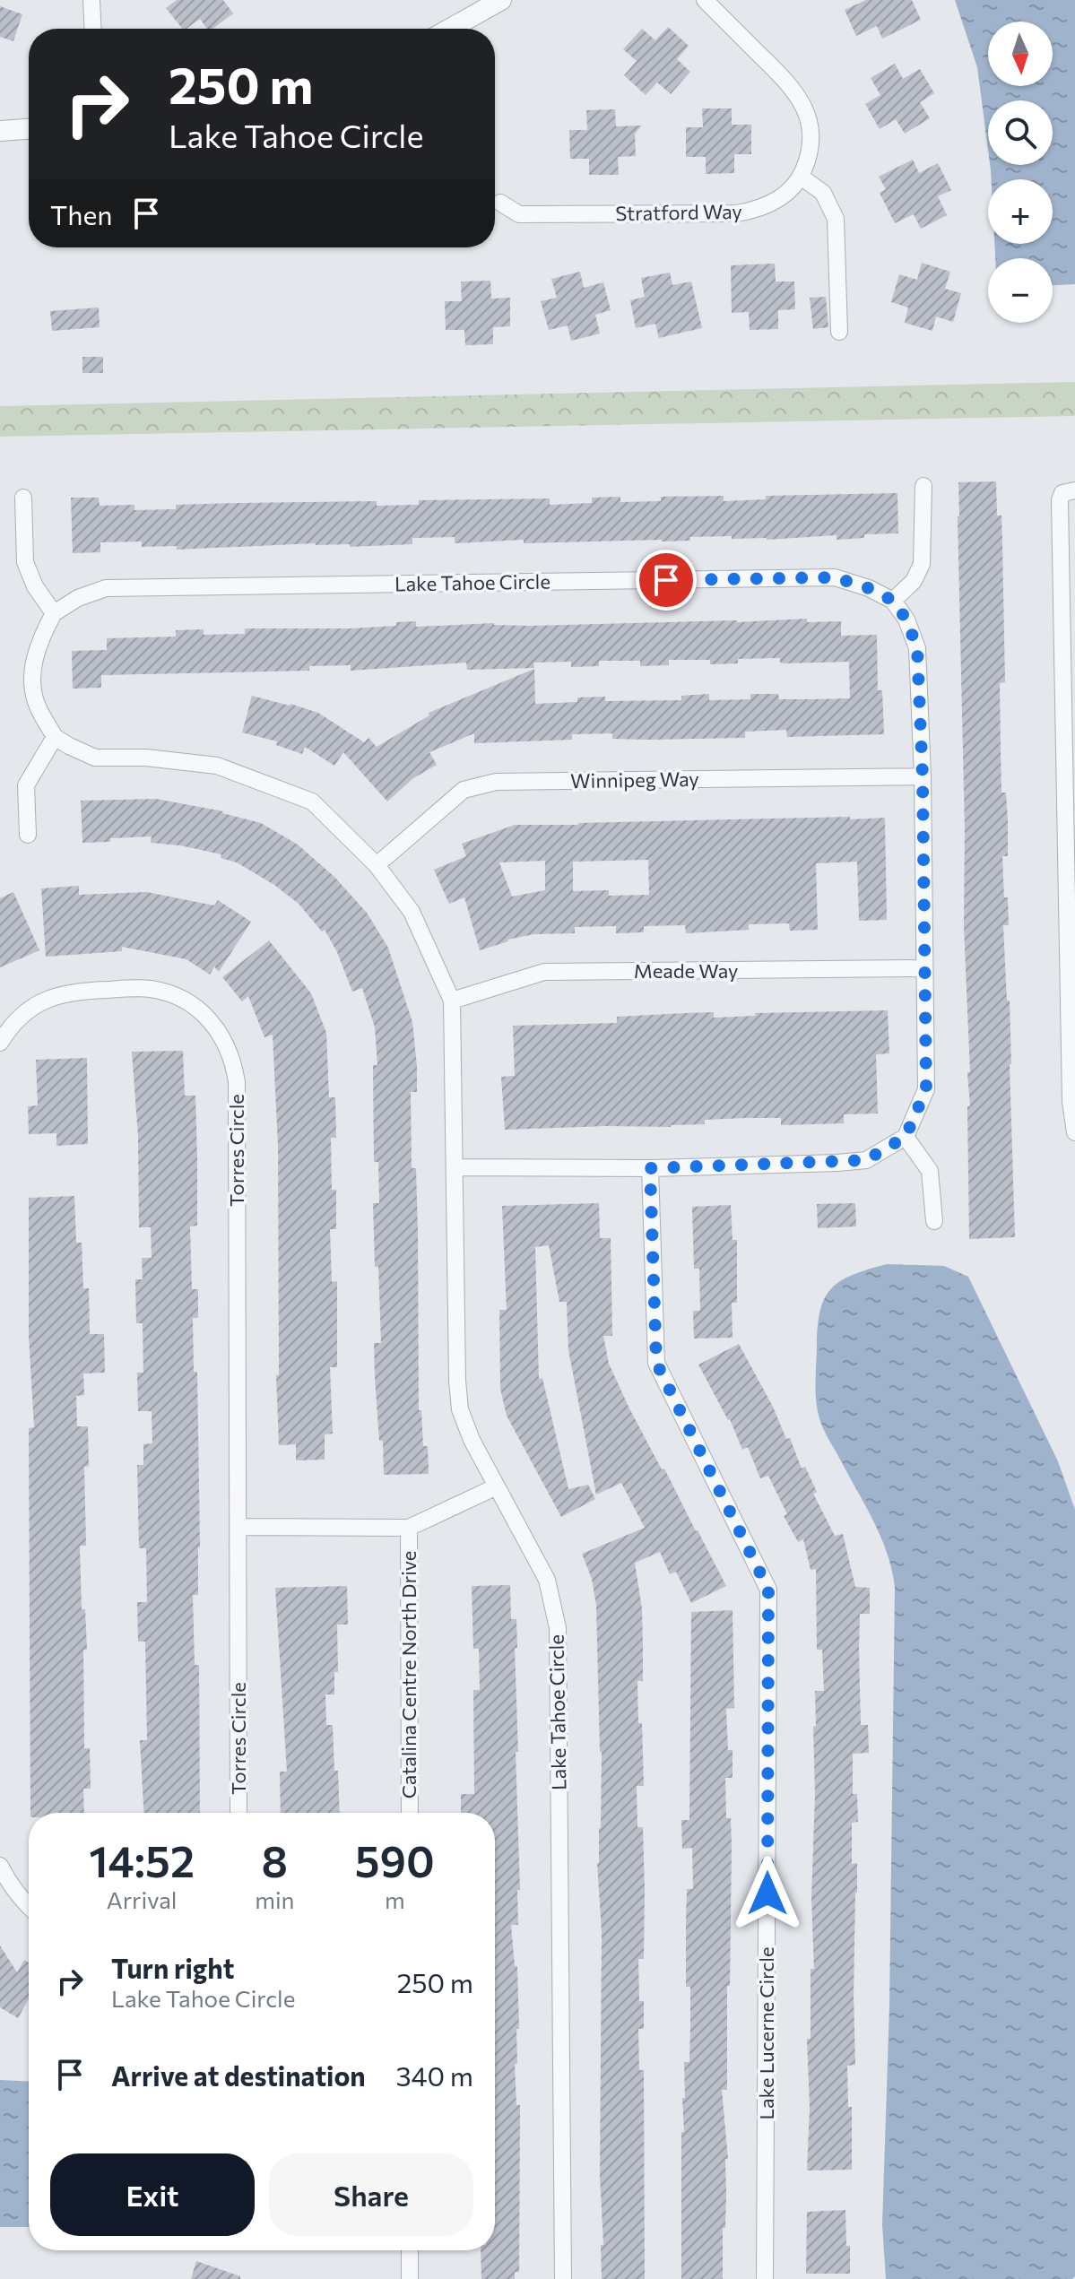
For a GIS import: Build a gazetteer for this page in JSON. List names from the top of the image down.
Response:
{
  "streets": {
    "street": [
      "Stratford Way",
      "Lake Tahoe Circle",
      "Winnipeg Way",
      "Meade Way",
      "Torres Circle",
      "Catalina Centre North Drive",
      "Lake Lucerne Circle"
    ]
  },
  "crossings": [
    ["Lake Tahoe Circle", "Winnipeg Way"],
    ["Lake Tahoe Circle", "Meade Way"]
  ],
  "north": "bottom",
  "page": {
    "map_buttons": ["+", "−"],
    "turn": ["250 m", "Lake Tahoe Circle"],
    "then": "Then",
    "eta": [
      "14:52",
      "Arrival",
      "8",
      "min",
      "590",
      "m"
    ],
    "list": [
      {
        "name": "Turn right",
        "note": "Lake Tahoe Circle",
        "value": "250 m"
      },
      {
        "name": "Arrive at destination",
        "value": "340 m"
      }
    ],
    "buttons": ["Exit", "Share"]
  }
}
